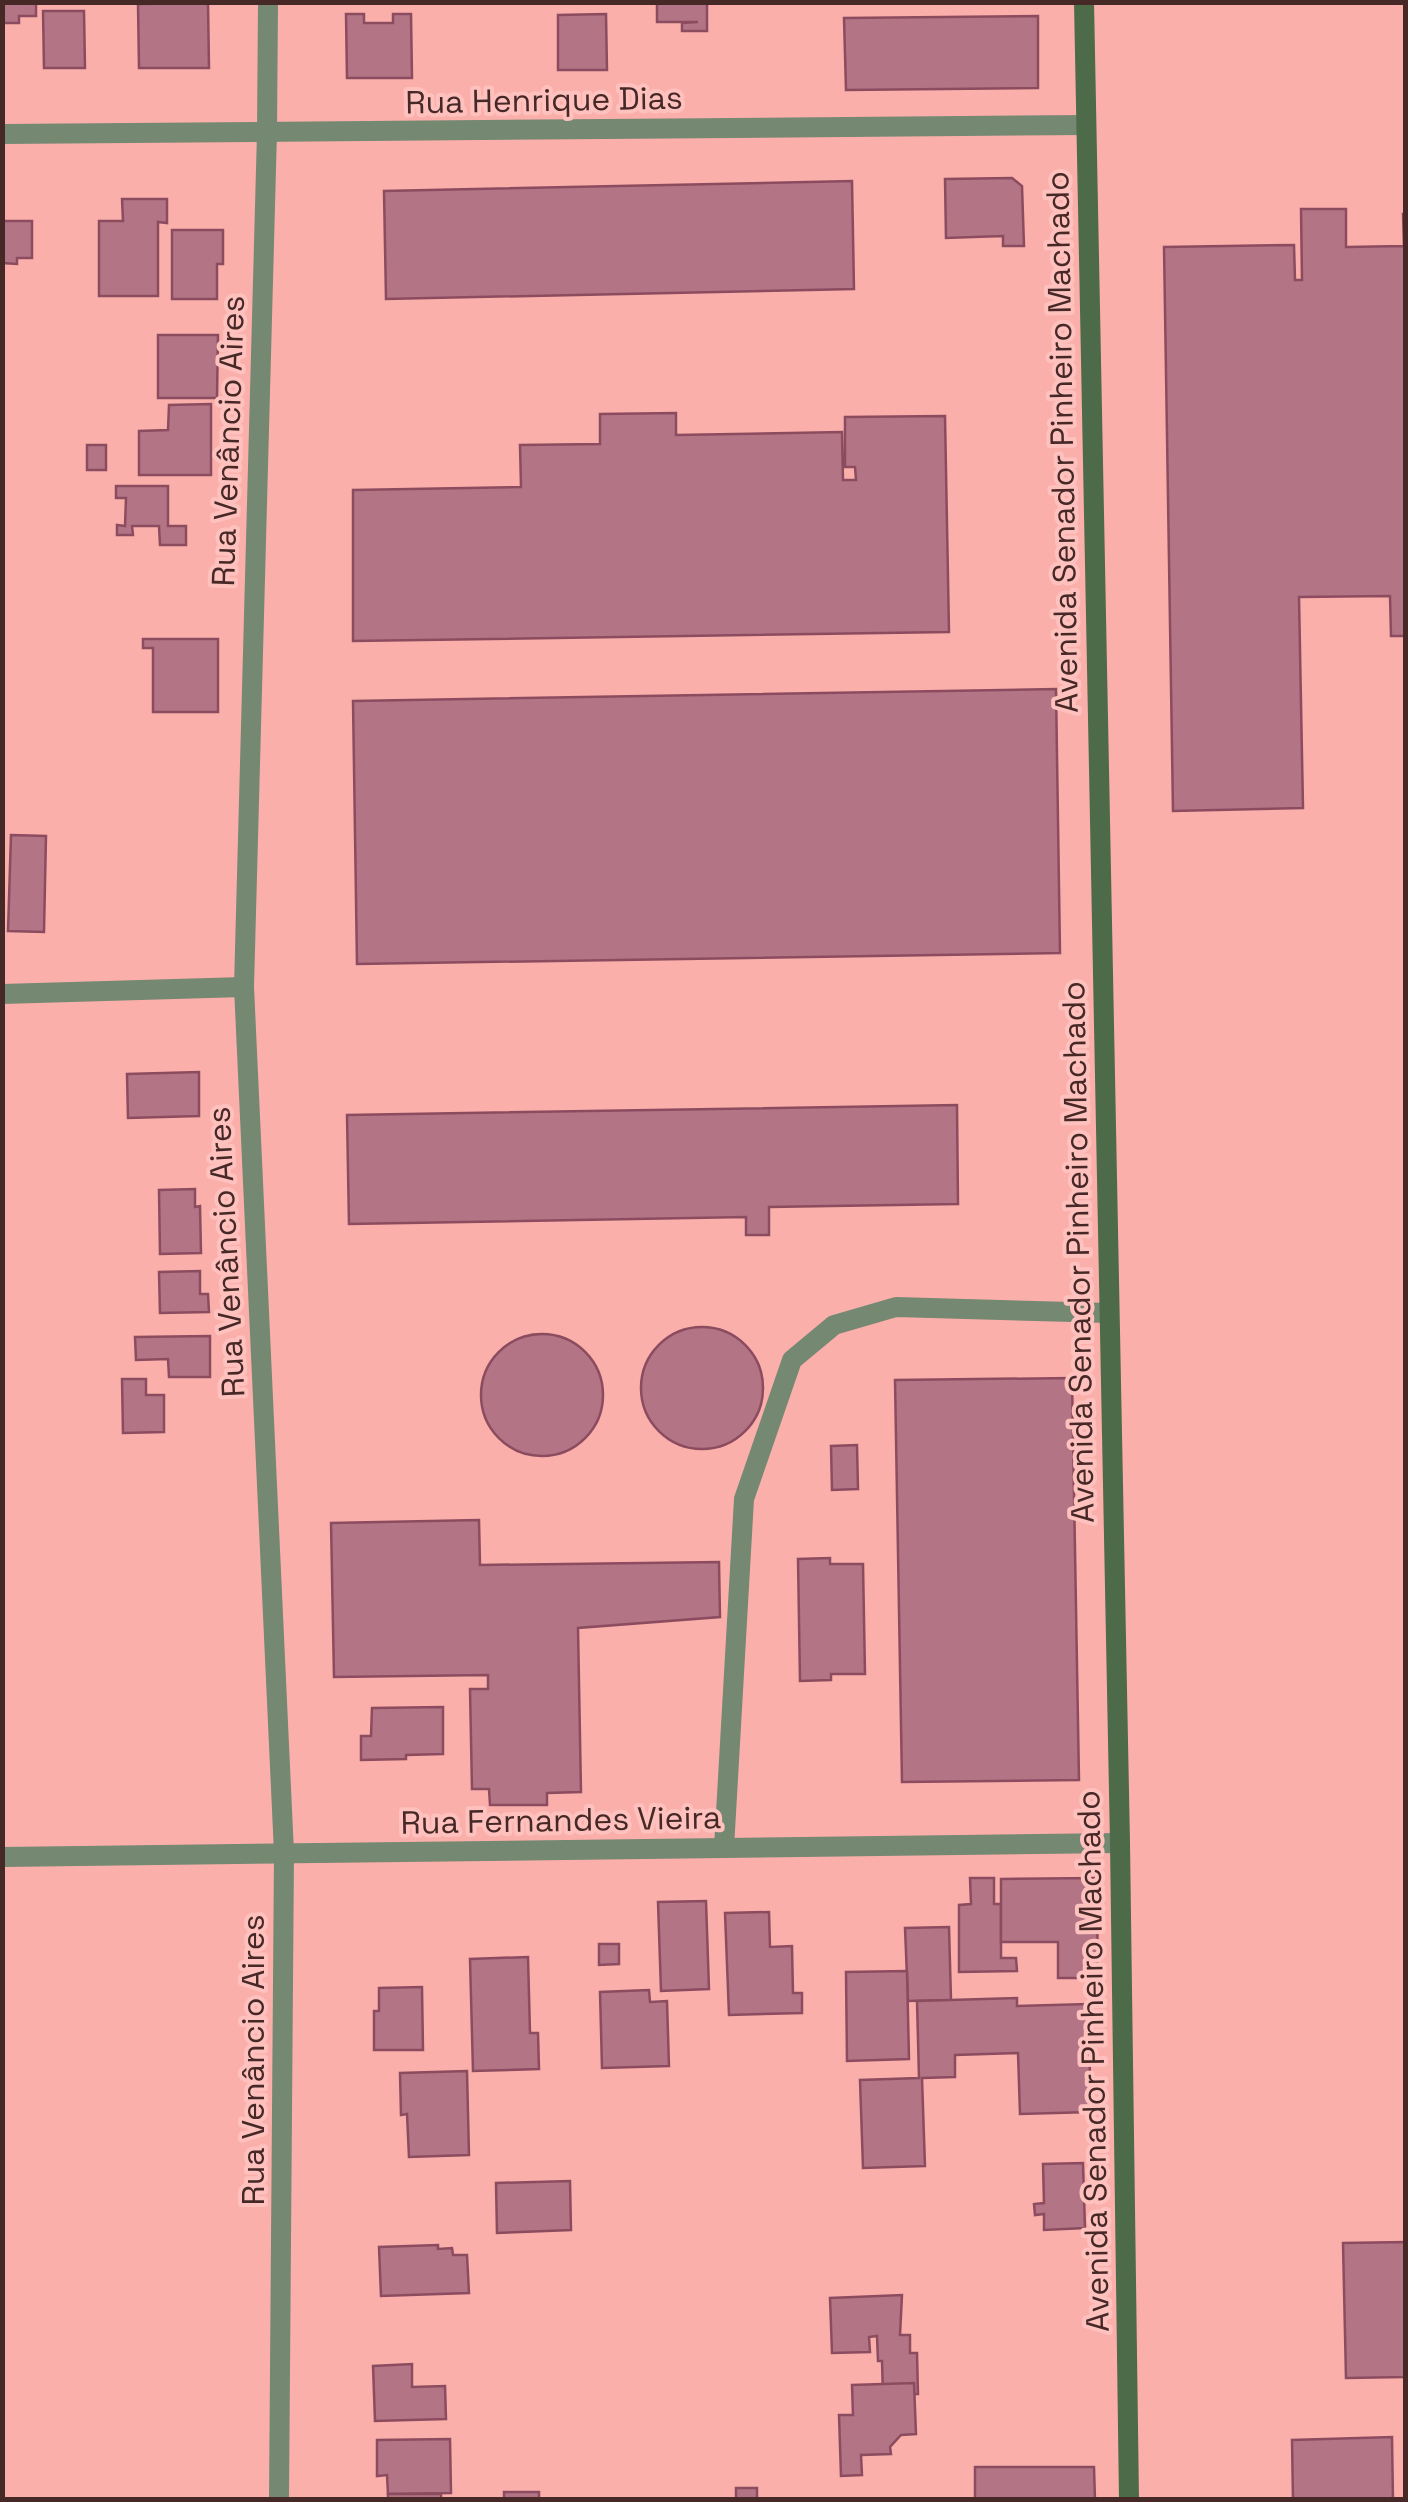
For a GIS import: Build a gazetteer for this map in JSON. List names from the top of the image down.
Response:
{
  "streets": {
    "main road": ["Avenida Senador Pinheiro Machado"],
    "street": ["Rua Henrique Dias", "Rua Venâncio Aires", "Rua Fernandes Vieira"]
  },
  "crossings": [
    ["Rua Henrique Dias", "Rua Venâncio Aires"],
    ["Rua Henrique Dias", "Avenida Senador Pinheiro Machado"],
    ["Rua Venâncio Aires", "Rua Fernandes Vieira"],
    ["Avenida Senador Pinheiro Machado", "Rua Fernandes Vieira"]
  ]
}
